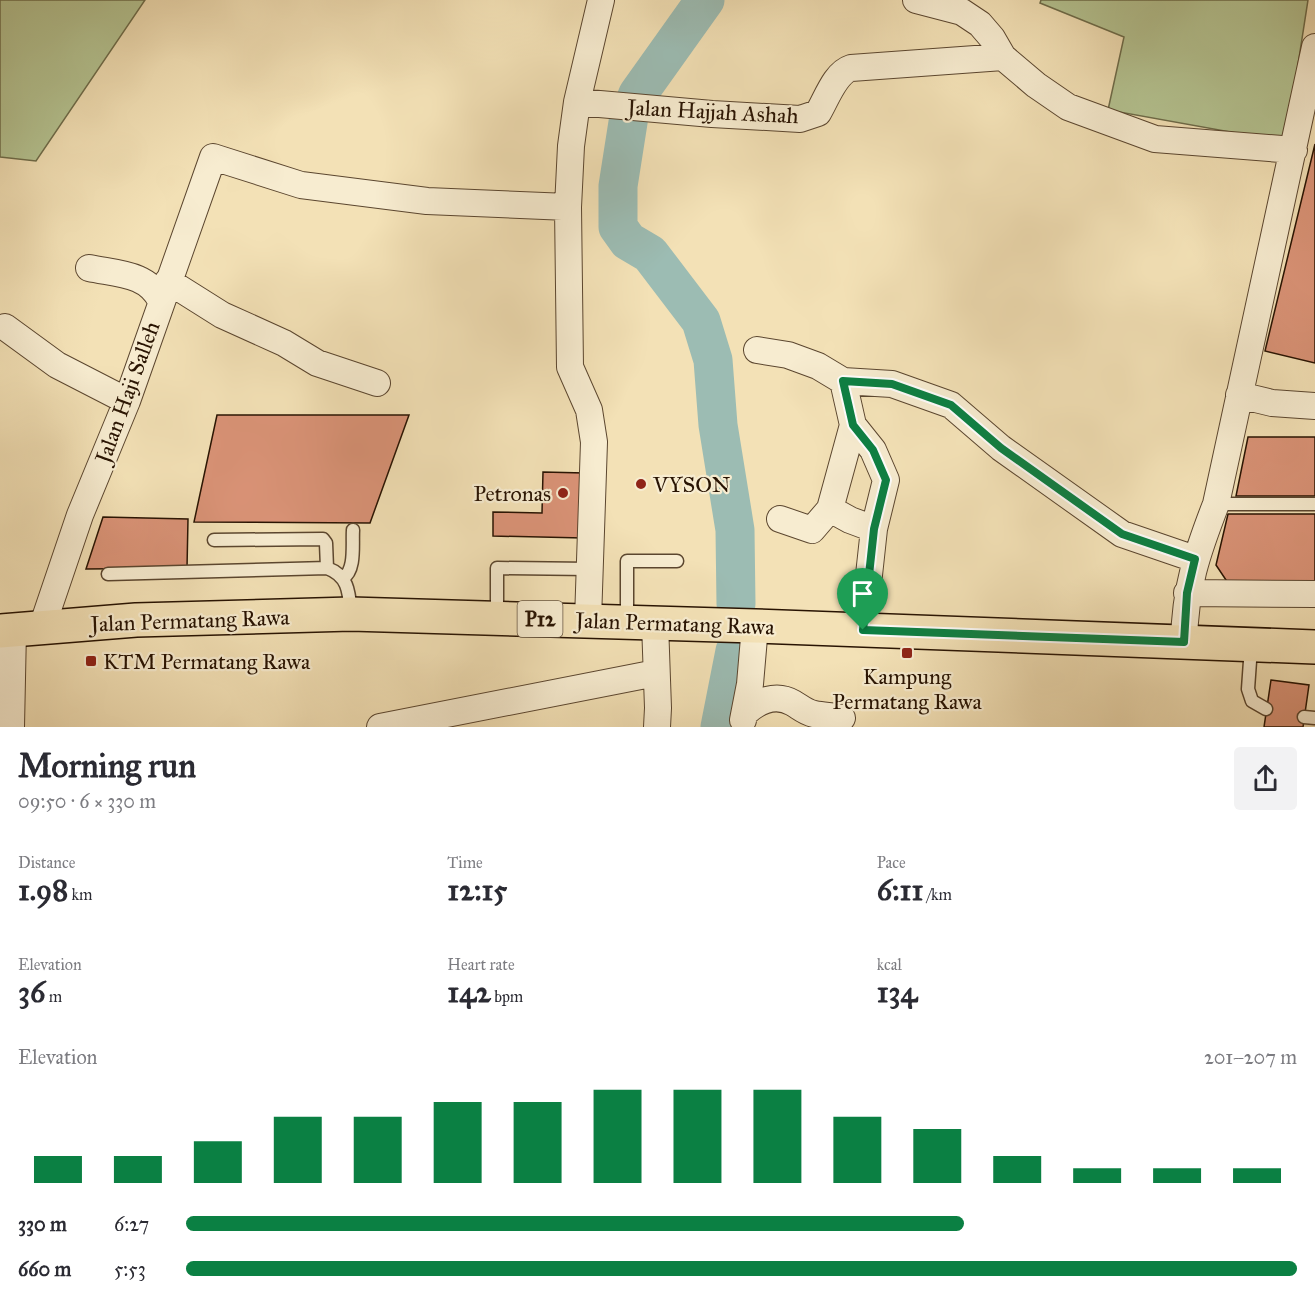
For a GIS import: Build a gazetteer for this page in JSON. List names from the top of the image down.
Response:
{
  "streets": {
    "main road": ["P12", "Jalan Permatang Rawa"],
    "street": ["Jalan Hajjah Ashah", "Jalan Haji Salleh"]
  },
  "crossings": [
    ["Jalan Haji Salleh", "Jalan Permatang Rawa"]
  ],
  "places": {
    "other": ["VYSON", "Petronas"],
    "transit": ["Kampung Permatang Rawa", "KTM Permatang Rawa"]
  },
  "page": {
    "heading": ["Morning run", "09:50 · 6 × 330 m"],
    "stats": [
      ["Distance", "1.98 km"],
      ["Time", "12:15"],
      ["Pace", "6:11 /km"],
      ["Elevation", "36 m"],
      ["Heart rate", "142 bpm"],
      ["kcal", "134"]
    ],
    "chart": ["Elevation", "201–207 m"],
    "list": [
      {
        "name": "330 m",
        "note": "6:27"
      },
      {
        "name": "660 m",
        "note": "5:53"
      }
    ]
  }
}
